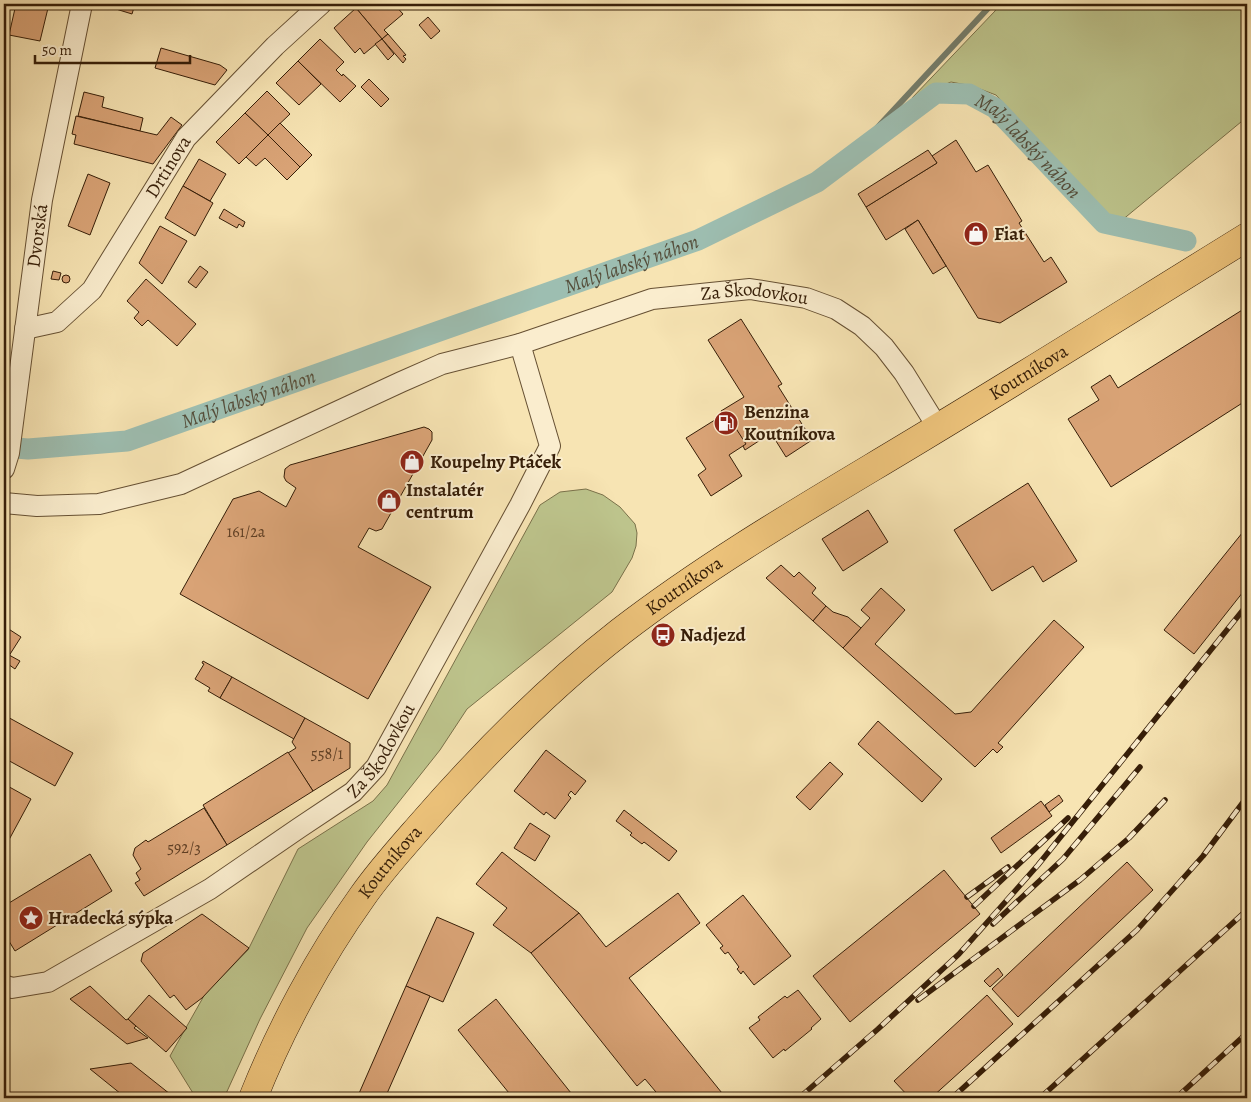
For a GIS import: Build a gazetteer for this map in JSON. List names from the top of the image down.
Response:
{
  "streets": {
    "main road": ["Koutníkova"],
    "street": ["Drtinova", "Dvorská", "Za Škodovkou"]
  },
  "crossings": [
    ["Drtinova", "Dvorská"],
    ["Za Škodovkou", "Koutníkova"]
  ],
  "water": ["Malý labský náhon"],
  "places": {
    "shop": ["Fiat", "Koupelny Ptáček", "Instalatér centrum"],
    "fuel station": ["Benzina Koutníkova"],
    "bus stop": ["Nadjezd"],
    "place": ["Hradecká sýpka"]
  },
  "house_numbers": ["161/2a", "558/1", "592/3"],
  "scale_bar": "50 m"
}
